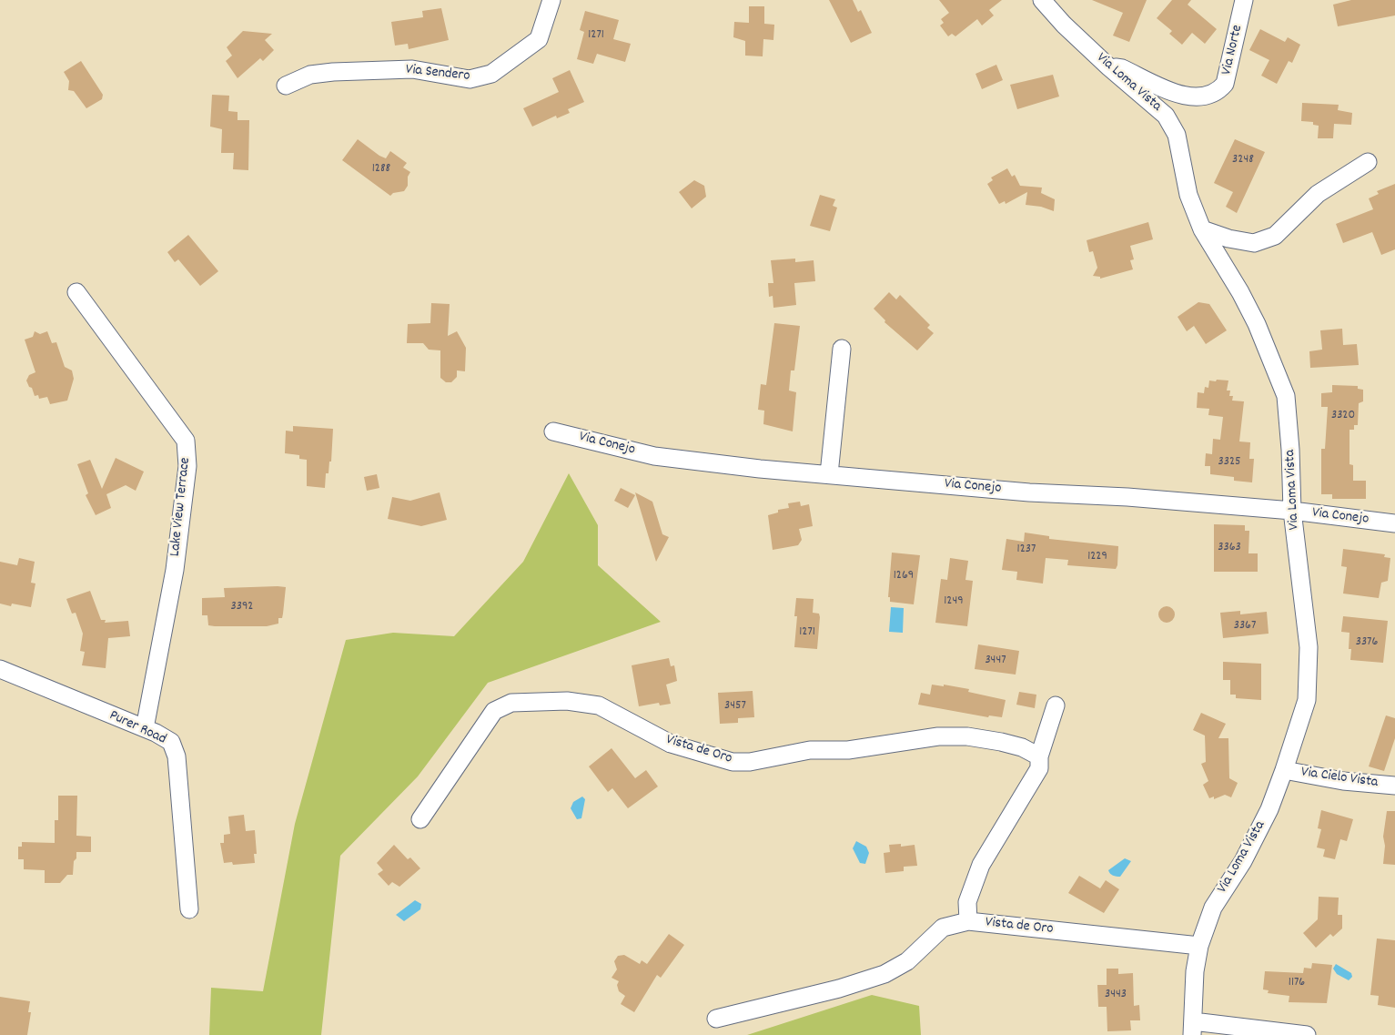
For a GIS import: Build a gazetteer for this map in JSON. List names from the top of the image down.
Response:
{
  "streets": {
    "street": [
      "Via Norte",
      "Via Sendero",
      "Via Loma Vista",
      "Via Conejo",
      "Lake View Terrace",
      "Purer Road",
      "Vista de Oro",
      "Via Cielo Vista"
    ]
  },
  "crossings": [
    ["Via Norte", "Via Loma Vista"],
    ["Via Loma Vista", "Via Conejo"],
    ["Via Loma Vista", "Vista de Oro"],
    ["Via Loma Vista", "Via Cielo Vista"],
    ["Lake View Terrace", "Purer Road"]
  ],
  "house_numbers": [
    "1271",
    "3248",
    "1288",
    "3320",
    "3325",
    "3363",
    "1237",
    "1229",
    "1269",
    "1249",
    "3392",
    "3367",
    "1271",
    "3376",
    "3447",
    "3457",
    "1176",
    "3443"
  ]
}
